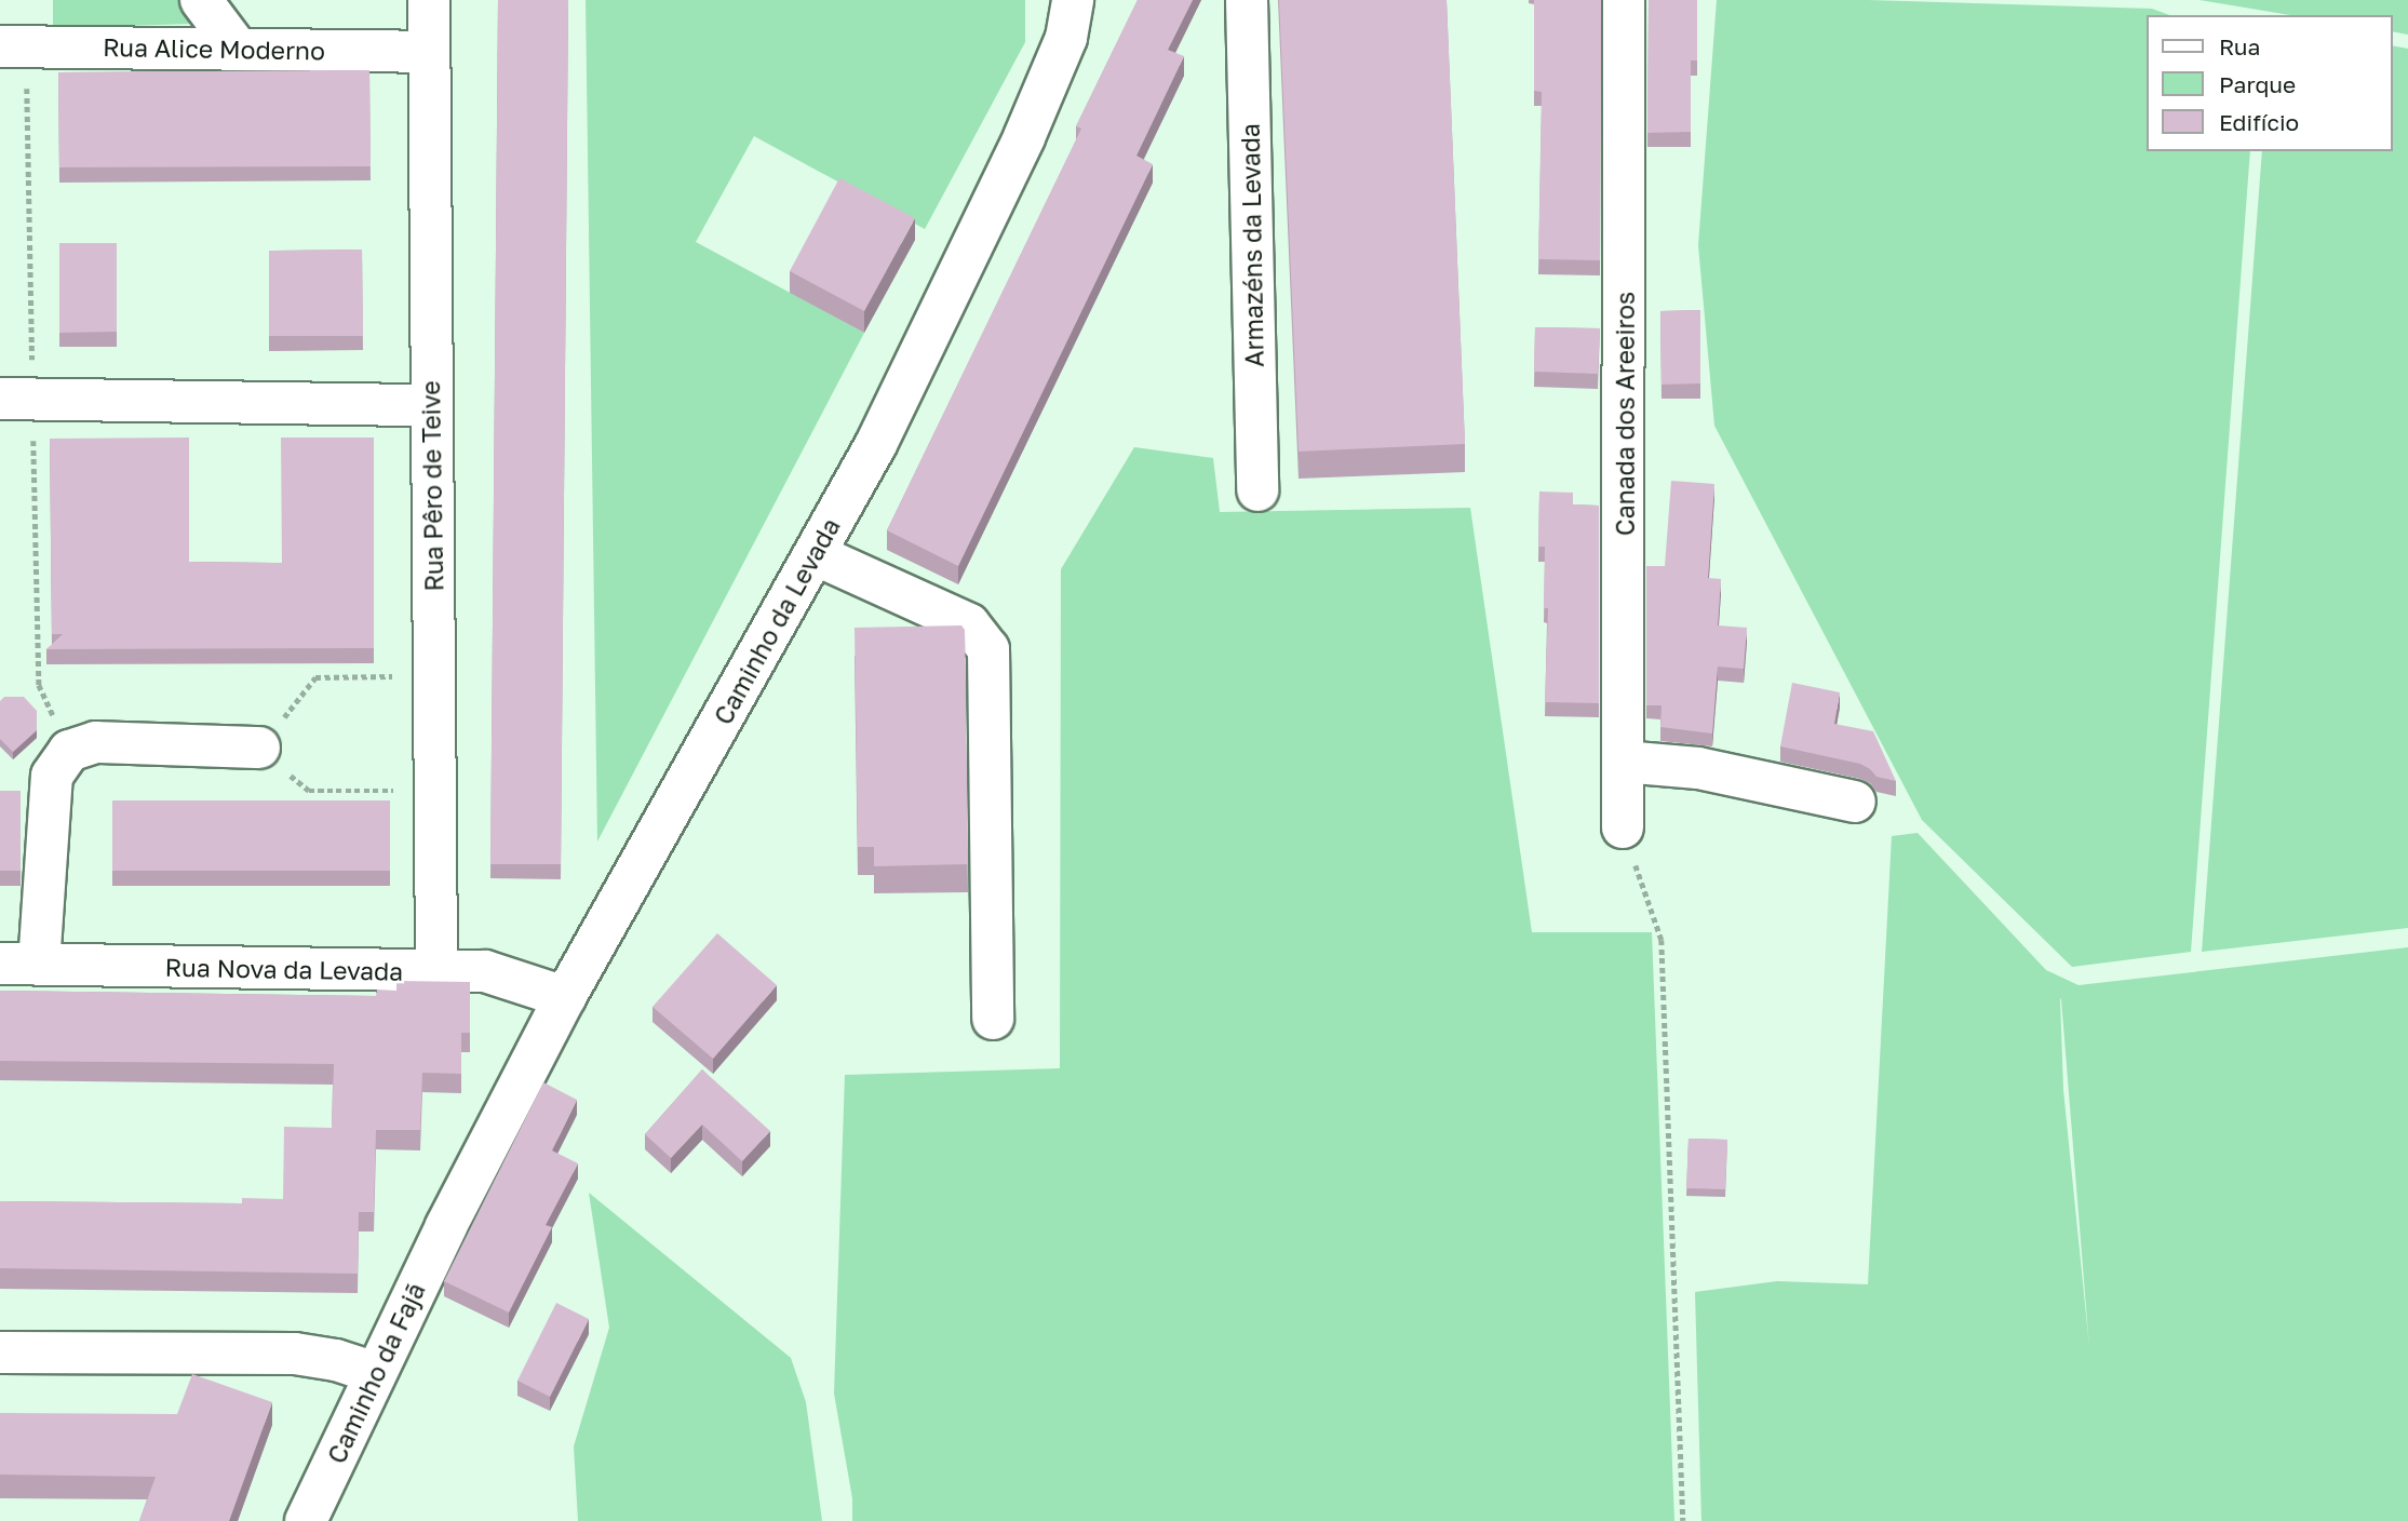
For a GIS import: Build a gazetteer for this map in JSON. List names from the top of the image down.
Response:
{
  "streets": {
    "street": [
      "Rua Alice Moderno",
      "Armazéns da Levada",
      "Canada dos Areeiros",
      "Rua Pêro de Teive",
      "Caminho da Levada",
      "Rua Nova da Levada",
      "Caminho da Fajã"
    ]
  },
  "crossings": [
    ["Rua Alice Moderno", "Rua Pêro de Teive"],
    ["Rua Pêro de Teive", "Rua Nova da Levada"],
    ["Caminho da Levada", "Rua Nova da Levada"],
    ["Caminho da Levada", "Caminho da Fajã"]
  ],
  "legend": ["Rua", "Parque", "Edifício"]
}
